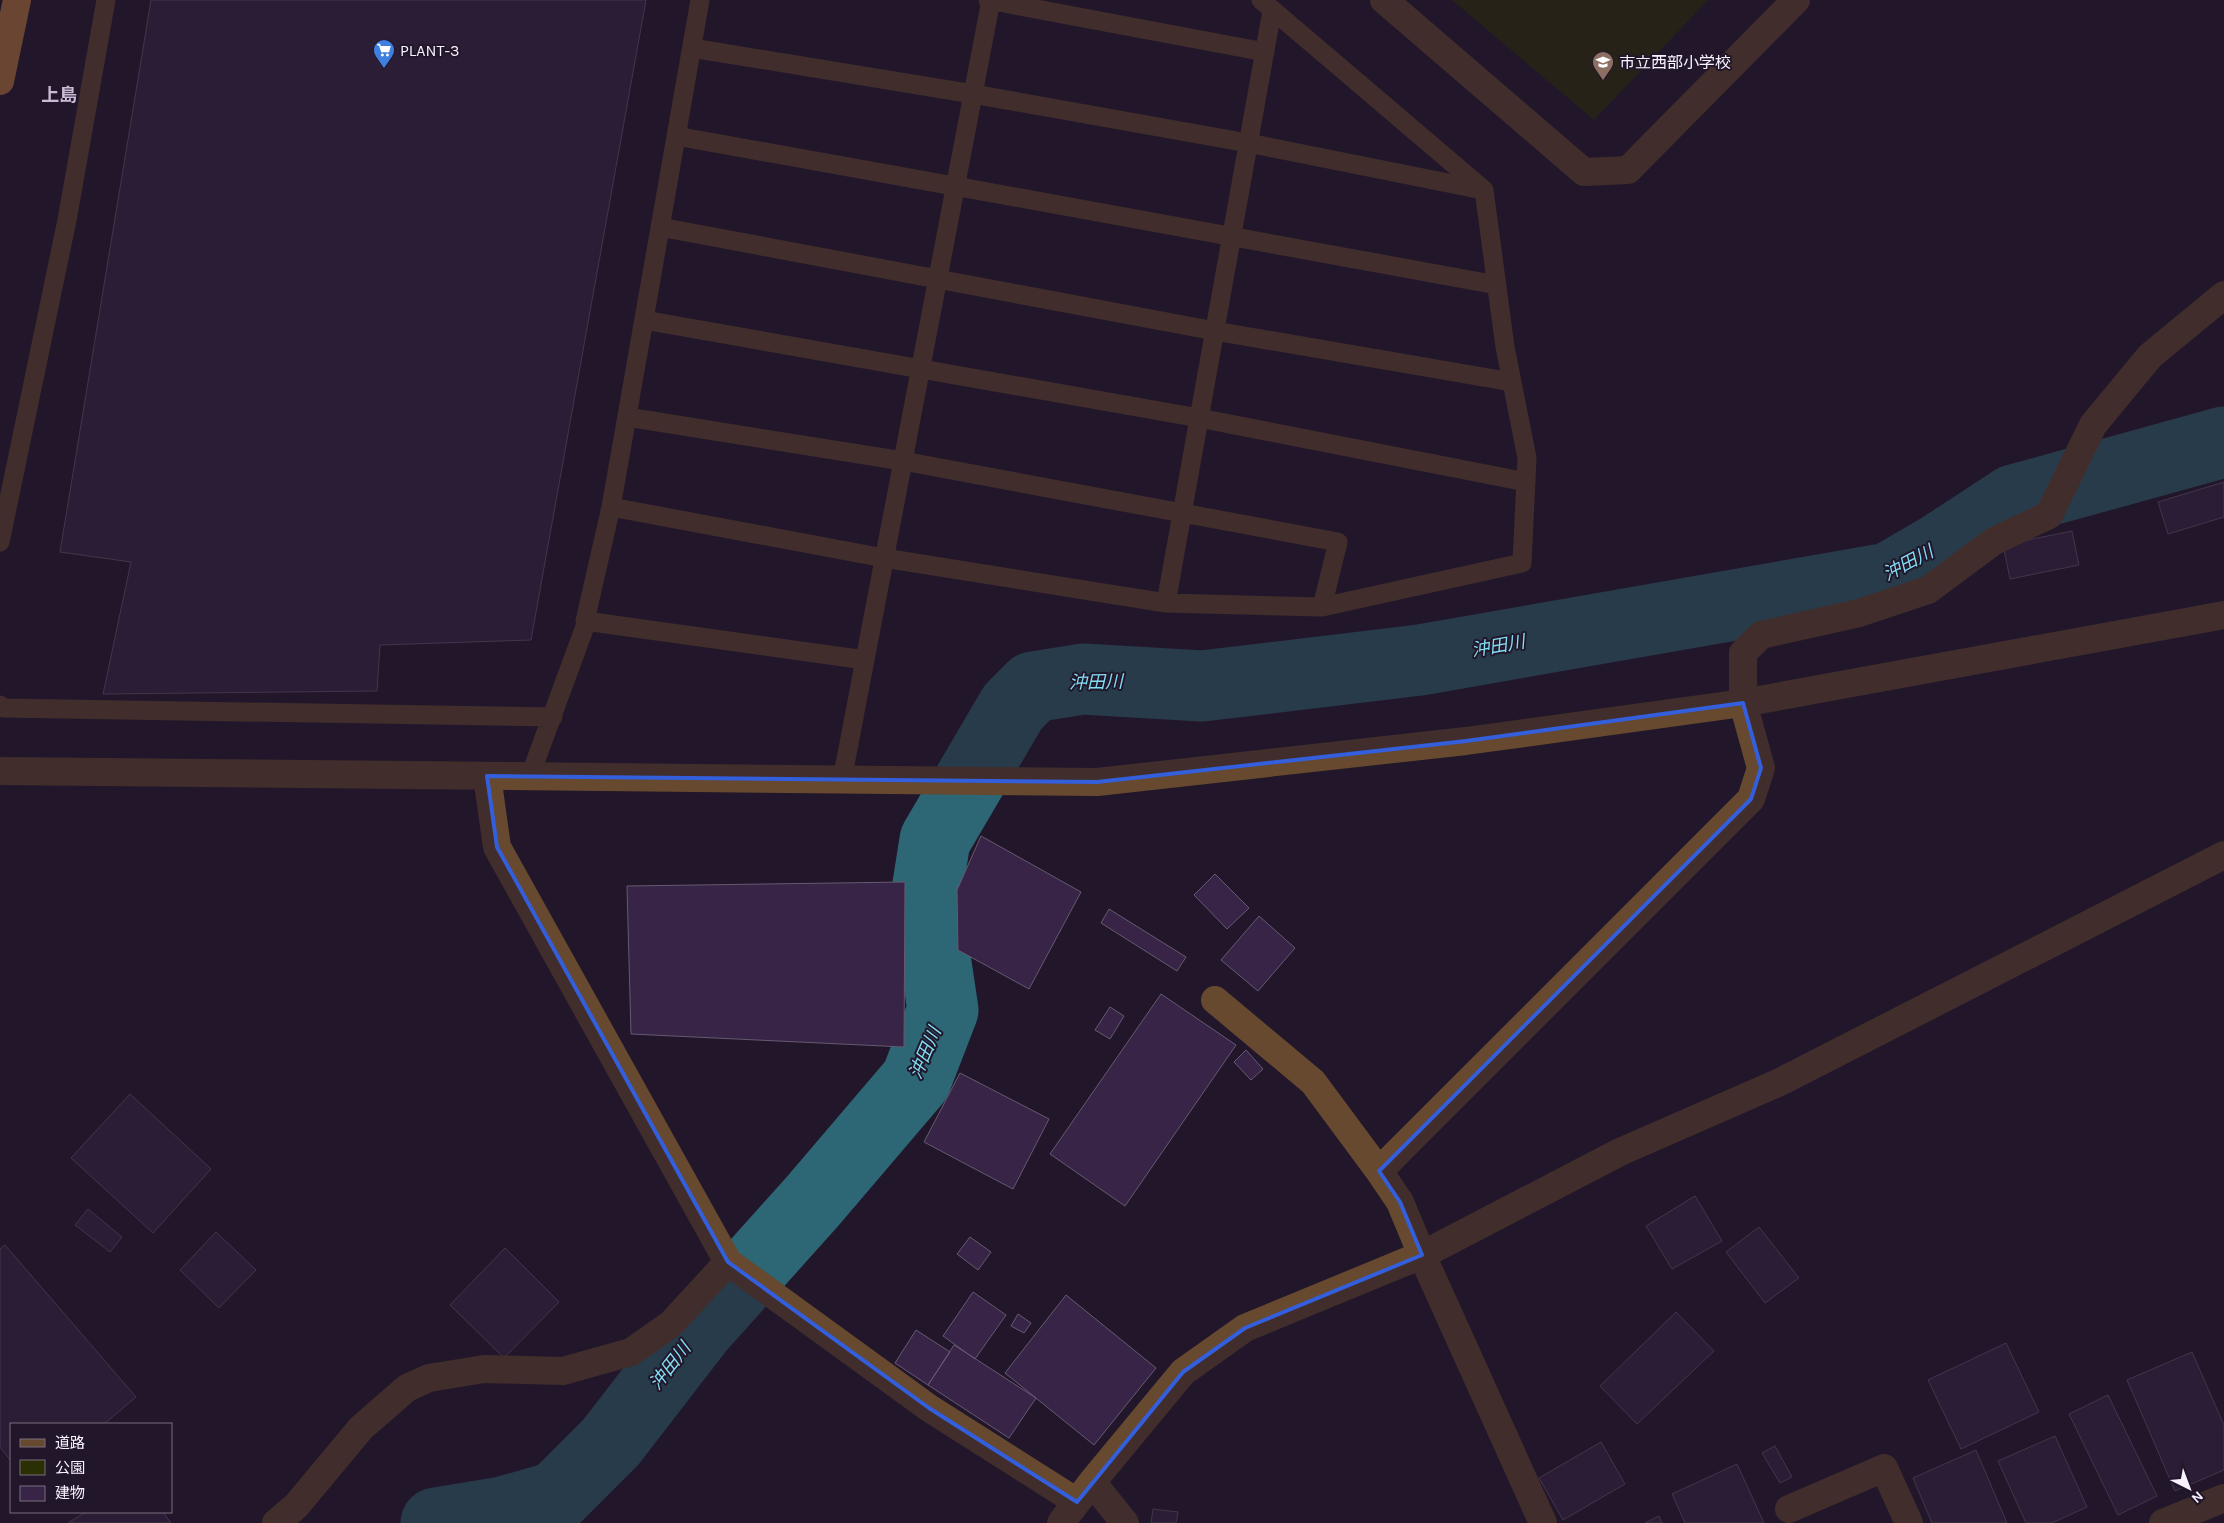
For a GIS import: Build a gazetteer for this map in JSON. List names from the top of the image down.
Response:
{
  "districts": ["上島"],
  "water": ["沖田川"],
  "places": {
    "supermarket": ["PLANT-3"],
    "school or university": ["市立西部小学校"]
  },
  "legend": ["道路", "公園", "建物"],
  "north": "bottom right"
}
